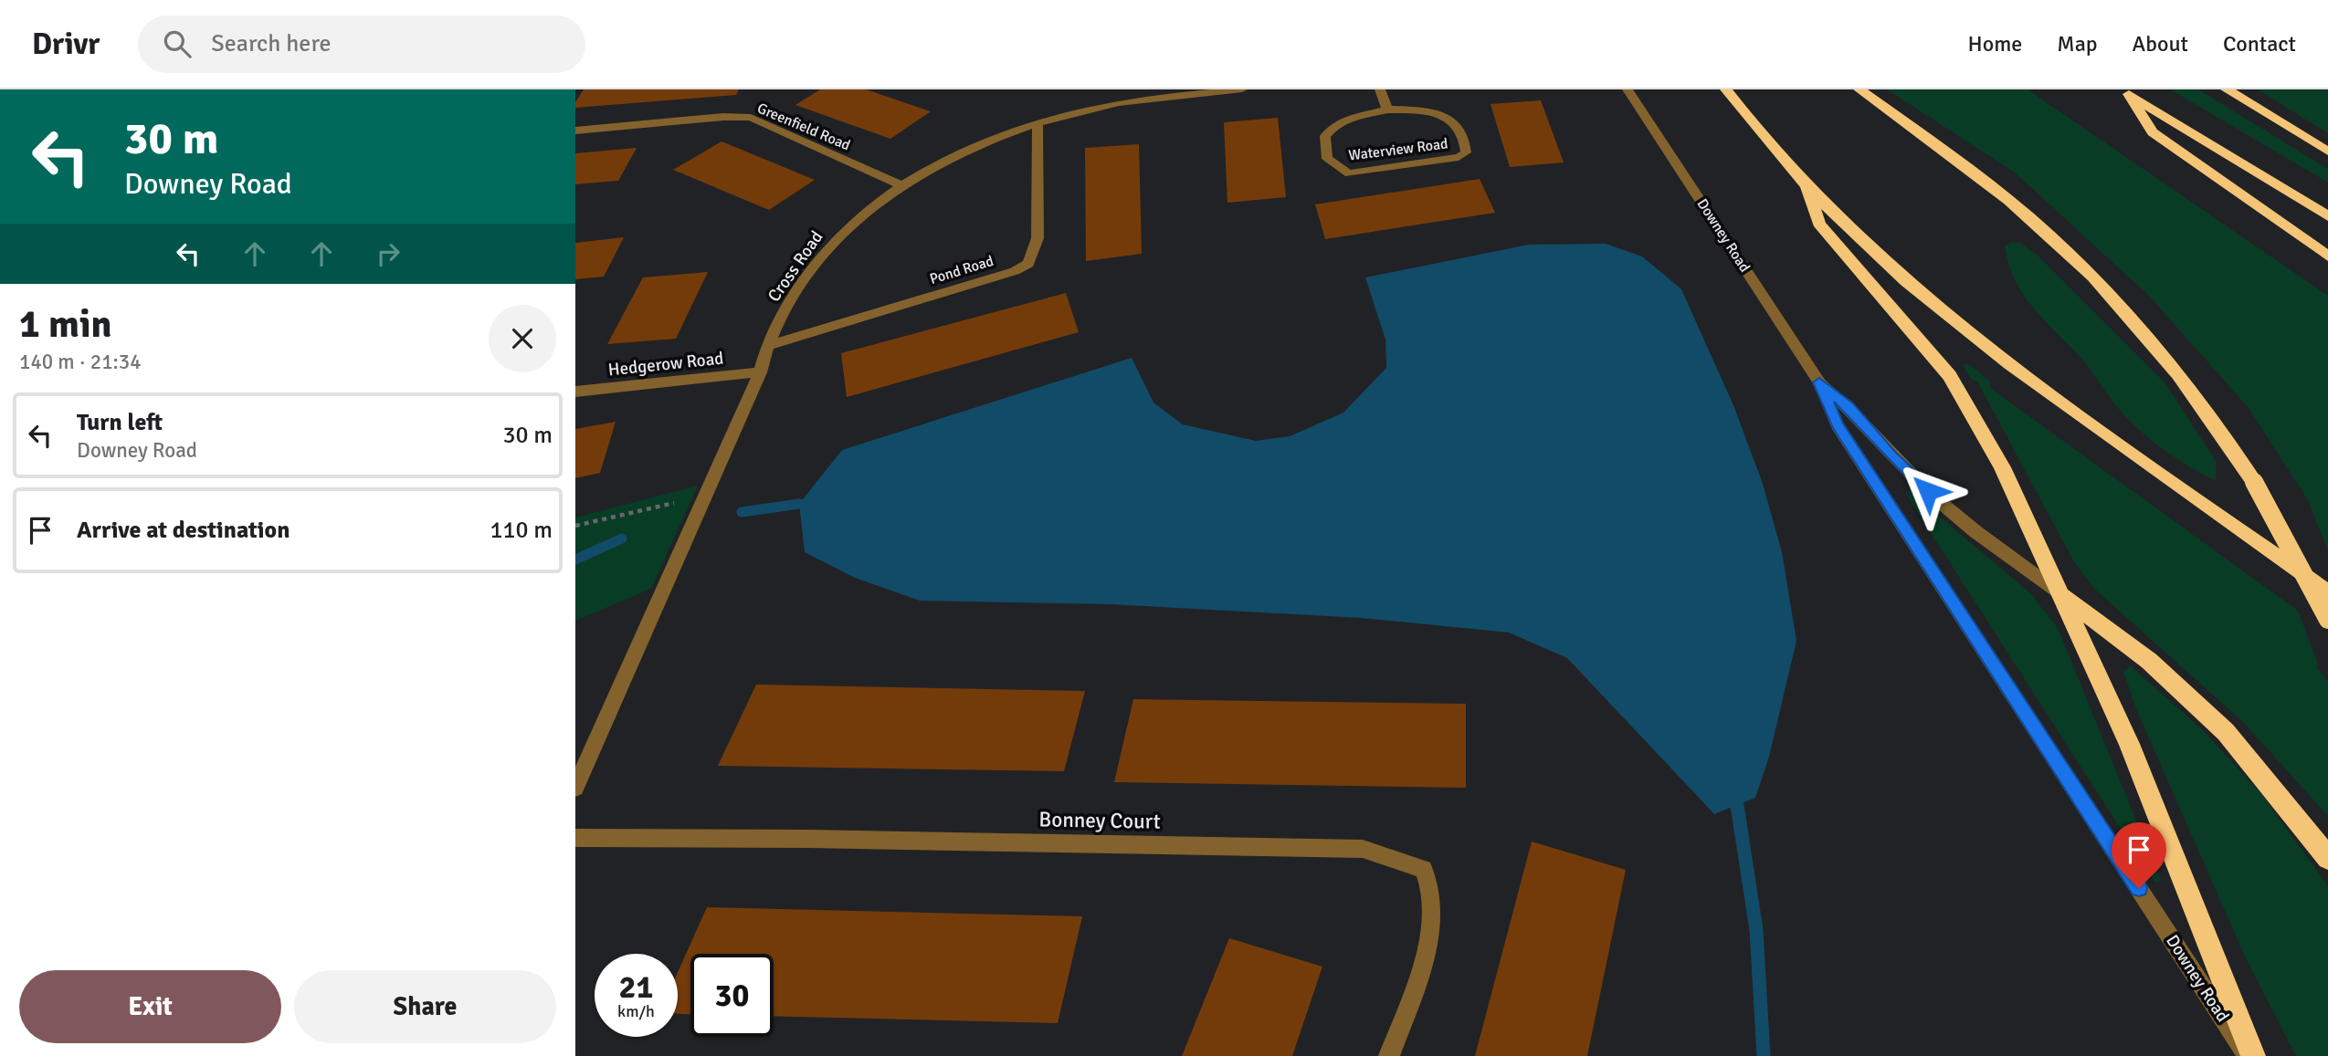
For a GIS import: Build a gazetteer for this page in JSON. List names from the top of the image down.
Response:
{
  "streets": {
    "street": [
      "Greenfield Road",
      "Waterview Road",
      "Downey Road",
      "Cross Road",
      "Pond Road",
      "Hedgerow Road",
      "Bonney Court"
    ]
  },
  "crossings": [
    ["Greenfield Road", "Cross Road"],
    ["Cross Road", "Pond Road"],
    ["Cross Road", "Hedgerow Road"]
  ],
  "page": {
    "header": "Drivr",
    "search": "Search here",
    "nav": [
      "Home",
      "Map",
      "About",
      "Contact"
    ],
    "turn": ["30 m", "Downey Road"],
    "heading": ["1 min", "140 m · 21:34"],
    "list": [
      {
        "name": "Turn left",
        "note": "Downey Road",
        "value": "30 m"
      },
      {
        "name": "Arrive at destination",
        "value": "110 m"
      }
    ],
    "speed": "21 km/h",
    "limit": "30",
    "buttons": ["Exit", "Share"]
  }
}
